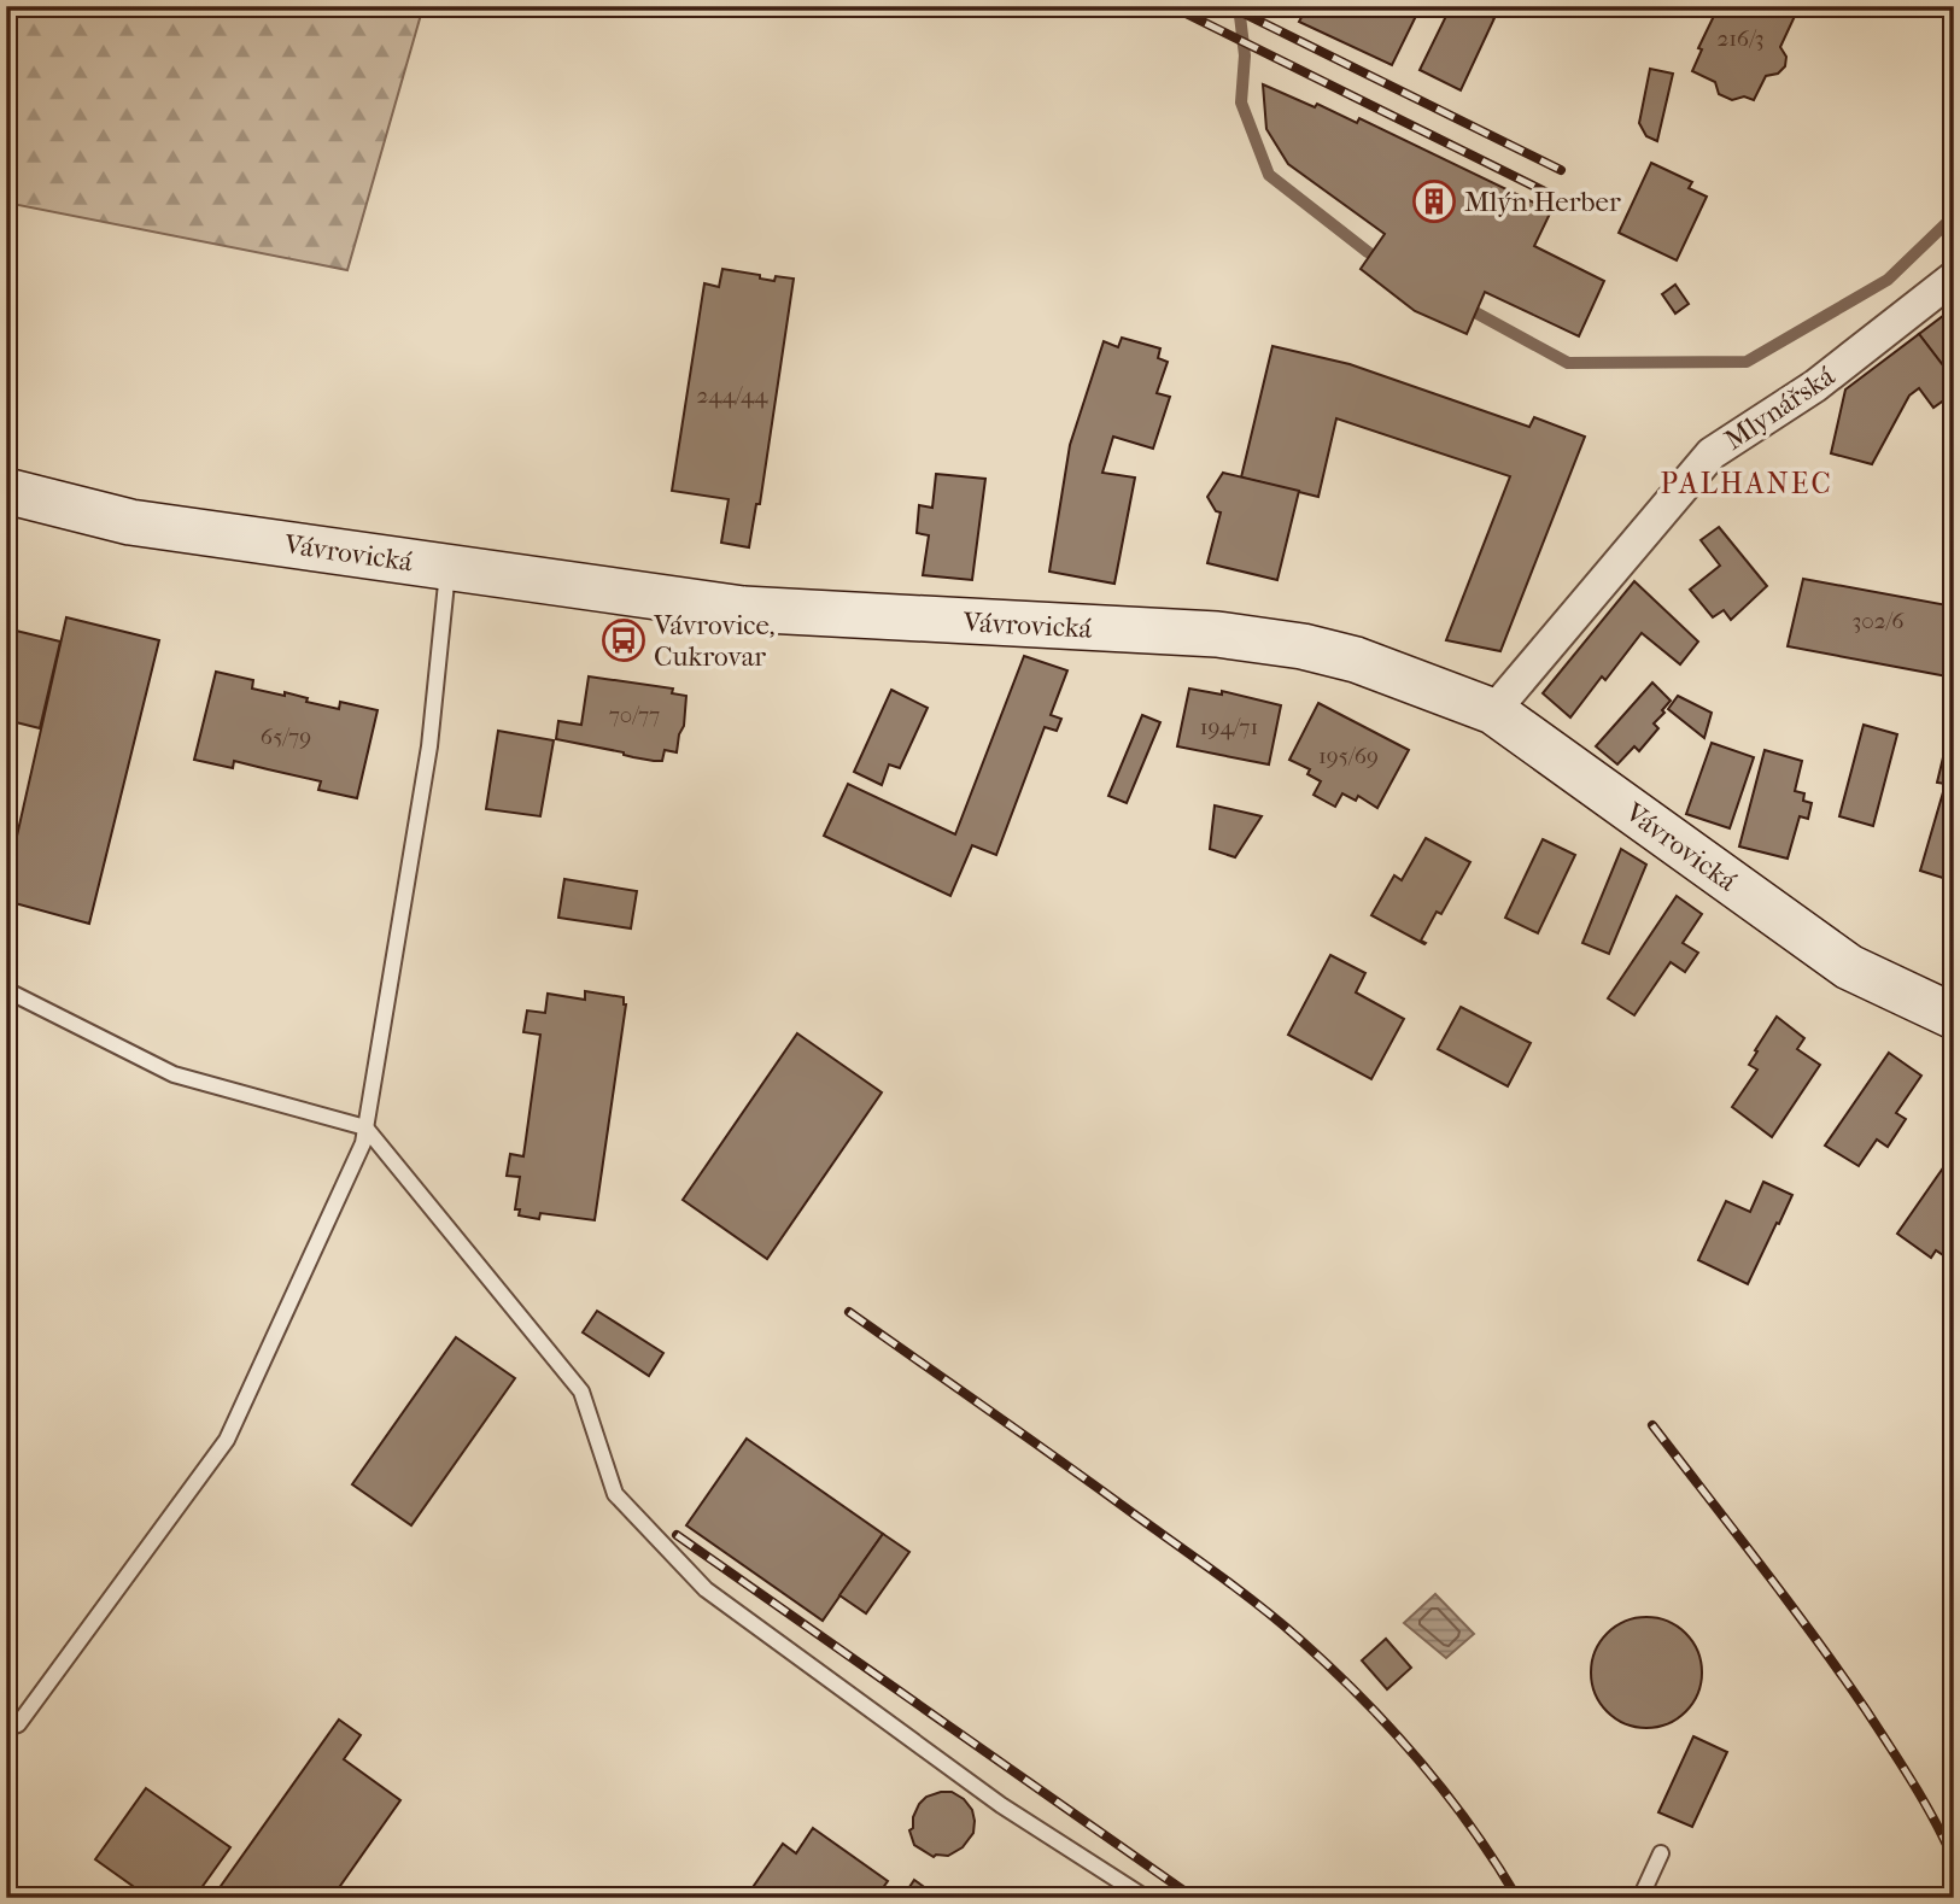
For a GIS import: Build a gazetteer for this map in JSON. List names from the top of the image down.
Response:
{
  "streets": {
    "street": ["Mlynářská", "Vávrovická"]
  },
  "crossings": [
    ["Mlynářská", "Vávrovická"]
  ],
  "districts": ["PALHANEC"],
  "places": {
    "building": ["Mlýn Herber"],
    "bus stop": ["Vávrovice, Cukrovar"]
  },
  "house_numbers": [
    "216/3",
    "244/44",
    "302/6",
    "70/77",
    "194/71",
    "65/79",
    "195/69"
  ]
}
